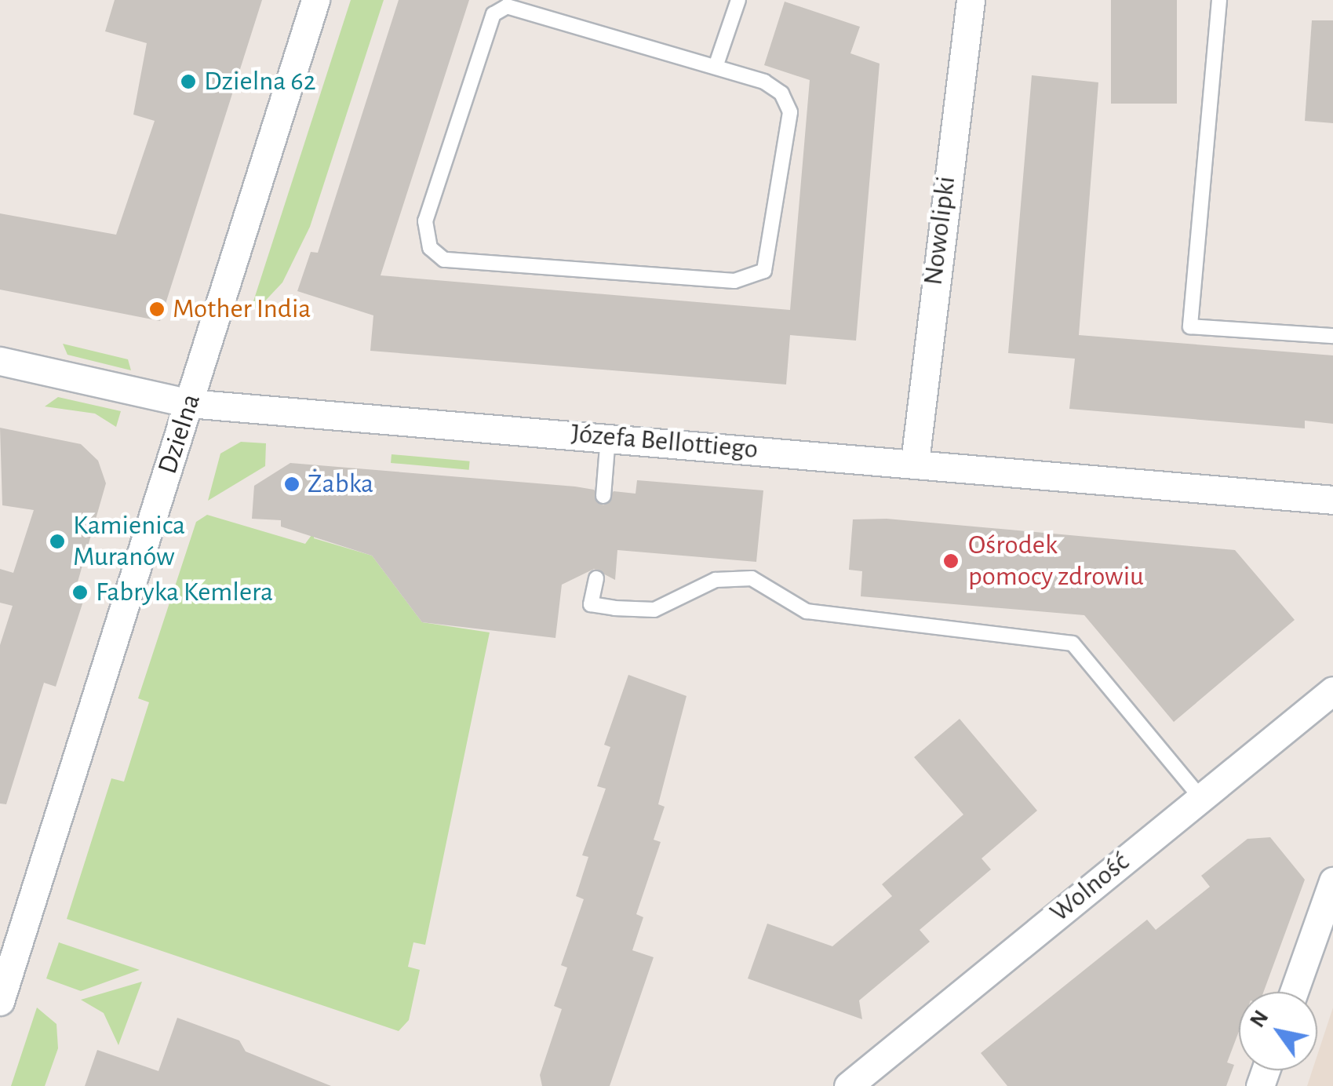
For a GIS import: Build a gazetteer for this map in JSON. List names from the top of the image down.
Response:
{
  "streets": {
    "street": [
      "Nowolipki",
      "Dzielna",
      "Józefa Bellottiego",
      "Wolność"
    ]
  },
  "crossings": [
    ["Nowolipki", "Józefa Bellottiego"],
    ["Dzielna", "Józefa Bellottiego"]
  ],
  "places": [
    "Dzielna 62",
    "Mother India",
    "Żabka",
    "Kamienica Muranów",
    "Ośrodek pomocy zdrowiu",
    "Fabryka Kemlera"
  ],
  "north": "top left"
}
